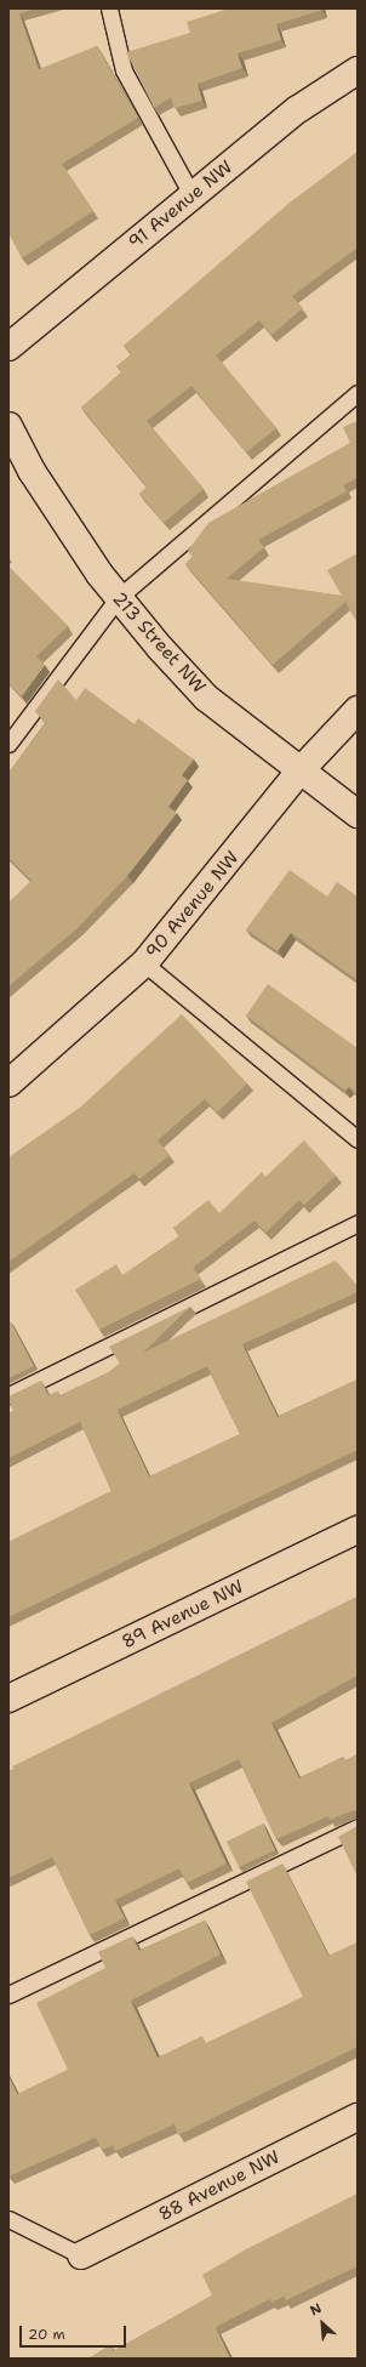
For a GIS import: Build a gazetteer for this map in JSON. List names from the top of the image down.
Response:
{
  "streets": {
    "street": [
      "91 Avenue NW",
      "213 Street NW",
      "90 Avenue NW",
      "89 Avenue NW",
      "88 Avenue NW"
    ]
  },
  "crossings": [
    ["213 Street NW", "90 Avenue NW"]
  ],
  "scale_bar": "20 m",
  "north": "top left"
}
